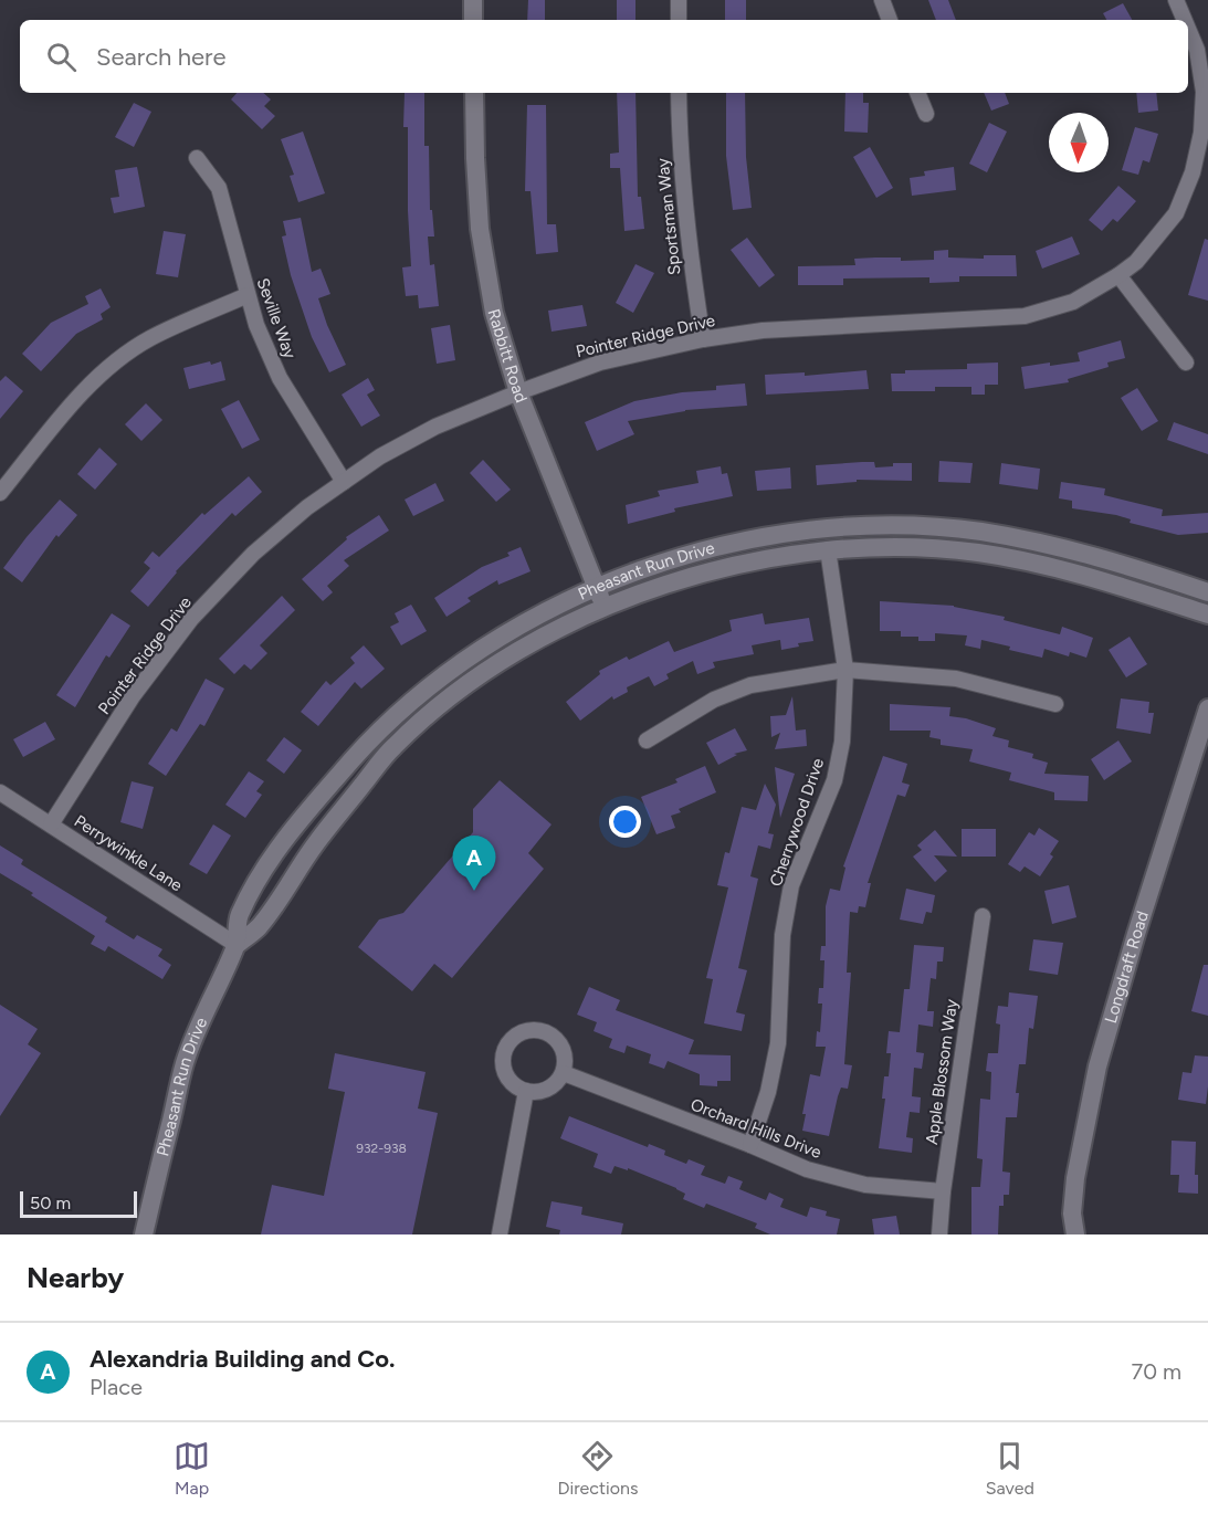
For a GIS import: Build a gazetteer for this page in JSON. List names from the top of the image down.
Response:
{
  "streets": {
    "street": [
      "Sportsman Way",
      "Seville Way",
      "Pointer Ridge Drive",
      "Rabbitt Road",
      "Pheasant Run Drive",
      "Cherrywood Drive",
      "Perrywinkle Lane",
      "Longdraft Road",
      "Apple Blossom Way",
      "Orchard Hills Drive"
    ]
  },
  "crossings": [
    ["Sportsman Way", "Pointer Ridge Drive"],
    ["Seville Way", "Pointer Ridge Drive"],
    ["Pointer Ridge Drive", "Rabbitt Road"],
    ["Pointer Ridge Drive", "Perrywinkle Lane"],
    ["Rabbitt Road", "Pheasant Run Drive"],
    ["Pheasant Run Drive", "Cherrywood Drive"],
    ["Pheasant Run Drive", "Perrywinkle Lane"],
    ["Cherrywood Drive", "Orchard Hills Drive"],
    ["Apple Blossom Way", "Orchard Hills Drive"]
  ],
  "house_numbers": ["932-938"],
  "scale_bar": "50 m",
  "north": "bottom",
  "page": {
    "search": "Search here",
    "pins": "A",
    "scale": "50 m",
    "heading": "Nearby",
    "list": [
      {
        "mark": "A",
        "name": "Alexandria Building and Co.",
        "note": "Place",
        "value": "70 m"
      }
    ],
    "nav": ["Map", "Directions", "Saved"]
  }
}
